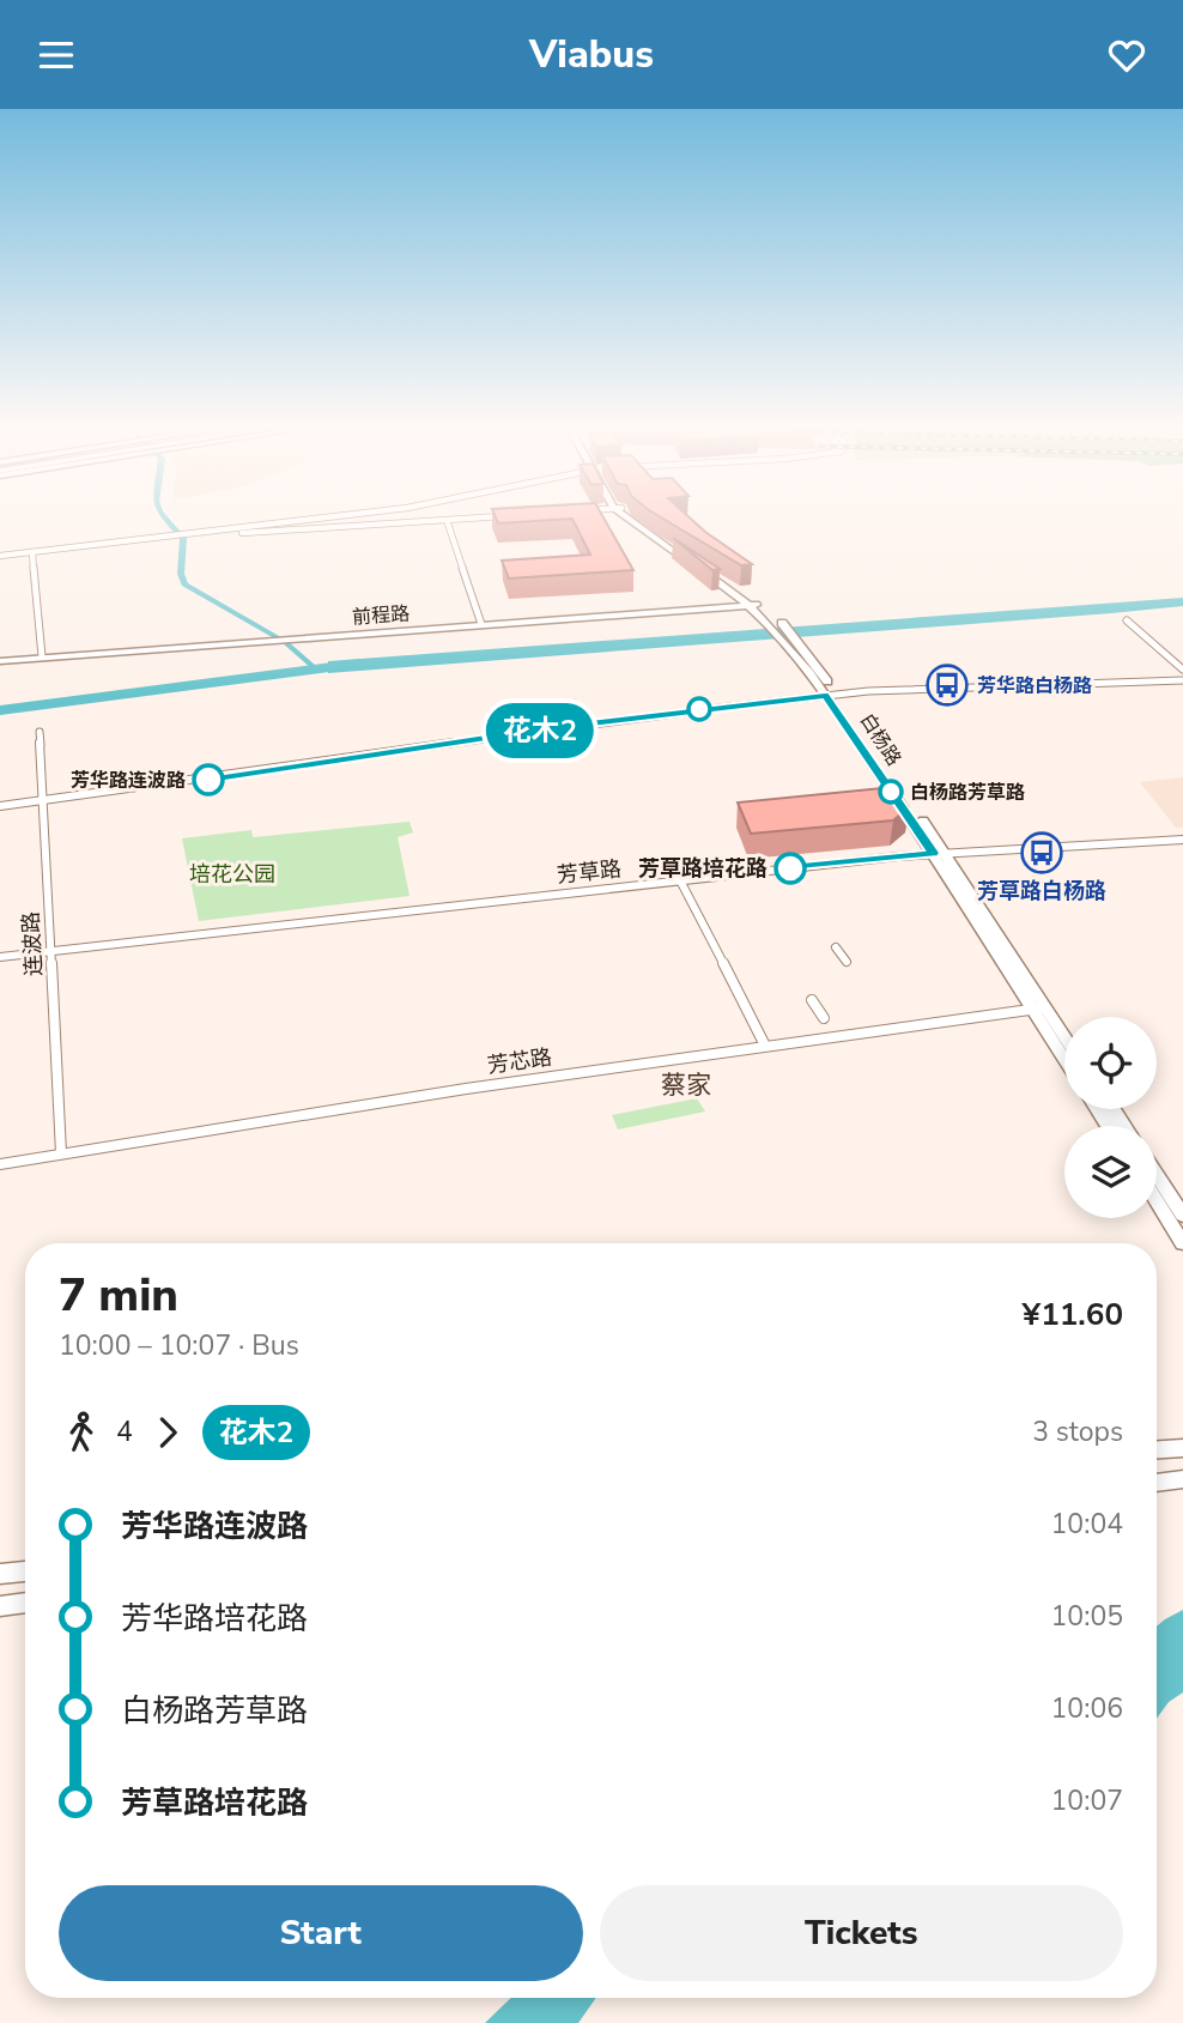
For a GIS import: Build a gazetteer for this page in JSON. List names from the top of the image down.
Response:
{
  "streets": {
    "main road": ["前程路", "白杨路"],
    "street": ["芳草路", "连波路", "芳芯路"]
  },
  "crossings": [
    ["前程路", "白杨路"],
    ["白杨路", "芳草路"],
    ["白杨路", "芳芯路"],
    ["芳草路", "连波路"],
    ["连波路", "芳芯路"]
  ],
  "districts": ["蔡家"],
  "parks": ["培花公园"],
  "places": {
    "bus stop": ["芳华路白杨路", "芳草路白杨路"],
    "other": ["芳华路连波路", "白杨路芳草路", "芳草路培花路"]
  },
  "lines": ["bus line 花木2"],
  "page": {
    "header": "Viabus",
    "on_map": "花木2",
    "heading": ["7 min", "10:00 – 10:07 · Bus", "¥11.60"],
    "legs": ["4", "花木2", "3 stops"],
    "list": [
      {
        "name": "芳华路连波路",
        "value": "10:04"
      },
      {
        "name": "芳华路培花路",
        "value": "10:05"
      },
      {
        "name": "白杨路芳草路",
        "value": "10:06"
      },
      {
        "name": "芳草路培花路",
        "value": "10:07"
      }
    ],
    "buttons": ["Start", "Tickets"]
  }
}
